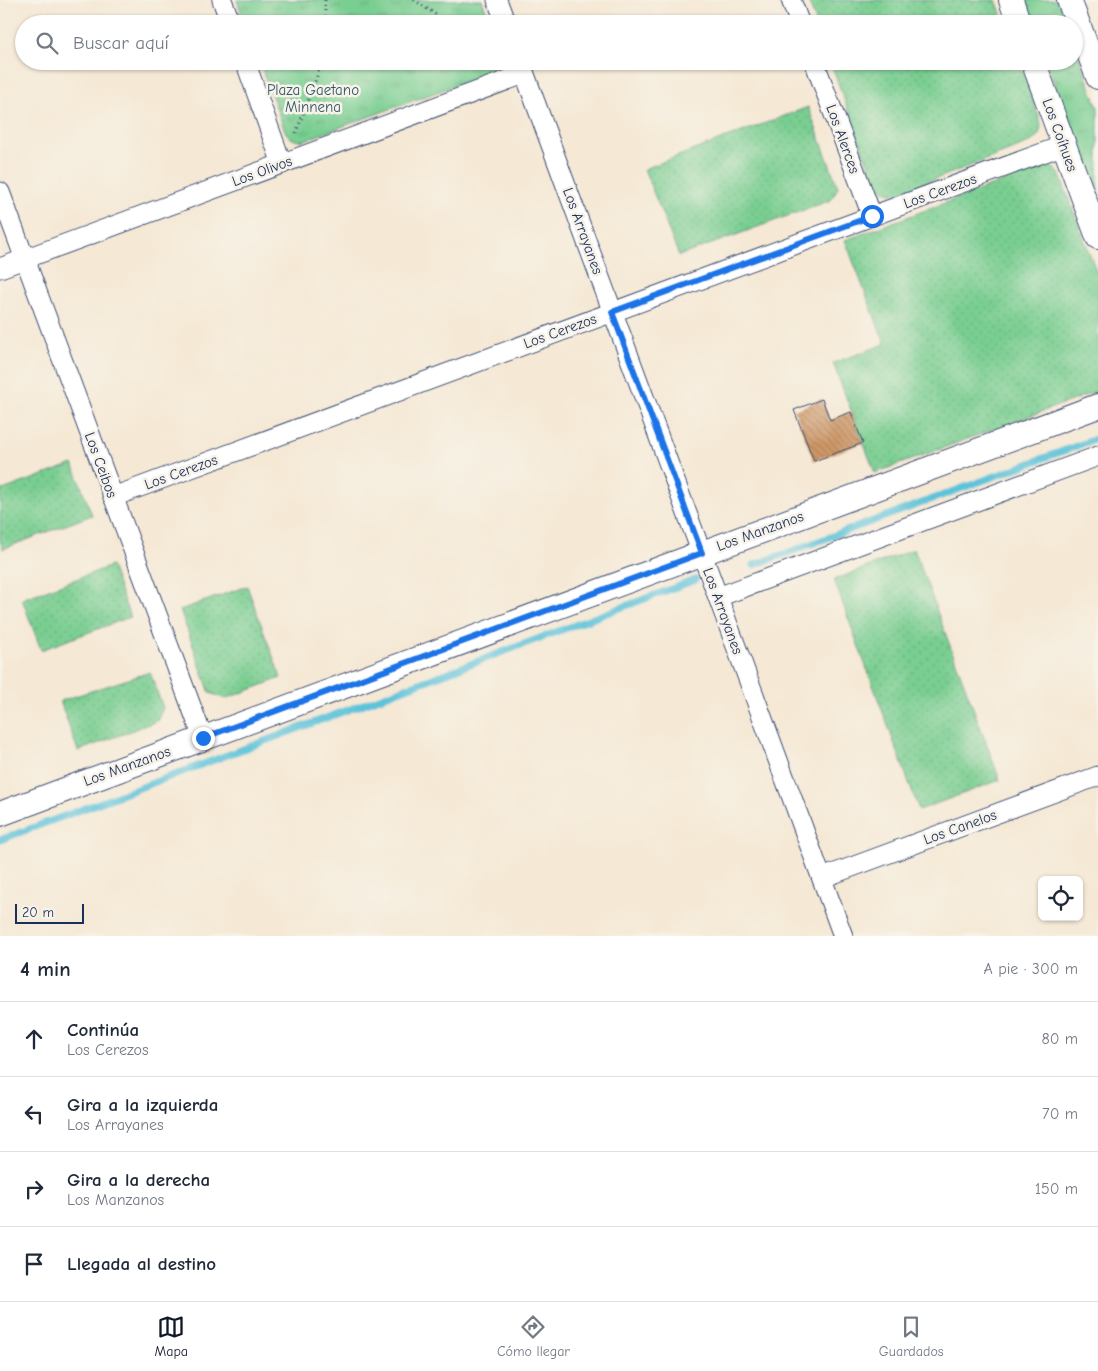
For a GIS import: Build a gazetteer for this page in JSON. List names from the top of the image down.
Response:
{
  "streets": {
    "street": [
      "Los Coíhues",
      "Los Alerces",
      "Los Olivos",
      "Los Cerezos",
      "Los Arrayanes",
      "Los Ceibos",
      "Los Manzanos",
      "Los Canelos"
    ]
  },
  "crossings": [
    ["Los Coíhues", "Los Cerezos"],
    ["Los Alerces", "Los Cerezos"],
    ["Los Olivos", "Los Ceibos"],
    ["Los Cerezos", "Los Arrayanes"],
    ["Los Cerezos", "Los Ceibos"],
    ["Los Arrayanes", "Los Manzanos"],
    ["Los Arrayanes", "Los Canelos"],
    ["Los Ceibos", "Los Manzanos"]
  ],
  "parks": ["Plaza Gaetano Minnena"],
  "scale_bar": "20 m",
  "page": {
    "search": "Buscar aquí",
    "scale": "20 m",
    "heading": ["4 min", "A pie · 300 m"],
    "list": [
      ["Continúa", "Los Cerezos", "80 m"],
      ["Gira a la izquierda", "Los Arrayanes", "70 m"],
      ["Gira a la derecha", "Los Manzanos", "150 m"],
      "Llegada al destino"
    ],
    "nav": ["Mapa", "Cómo llegar", "Guardados"]
  }
}
